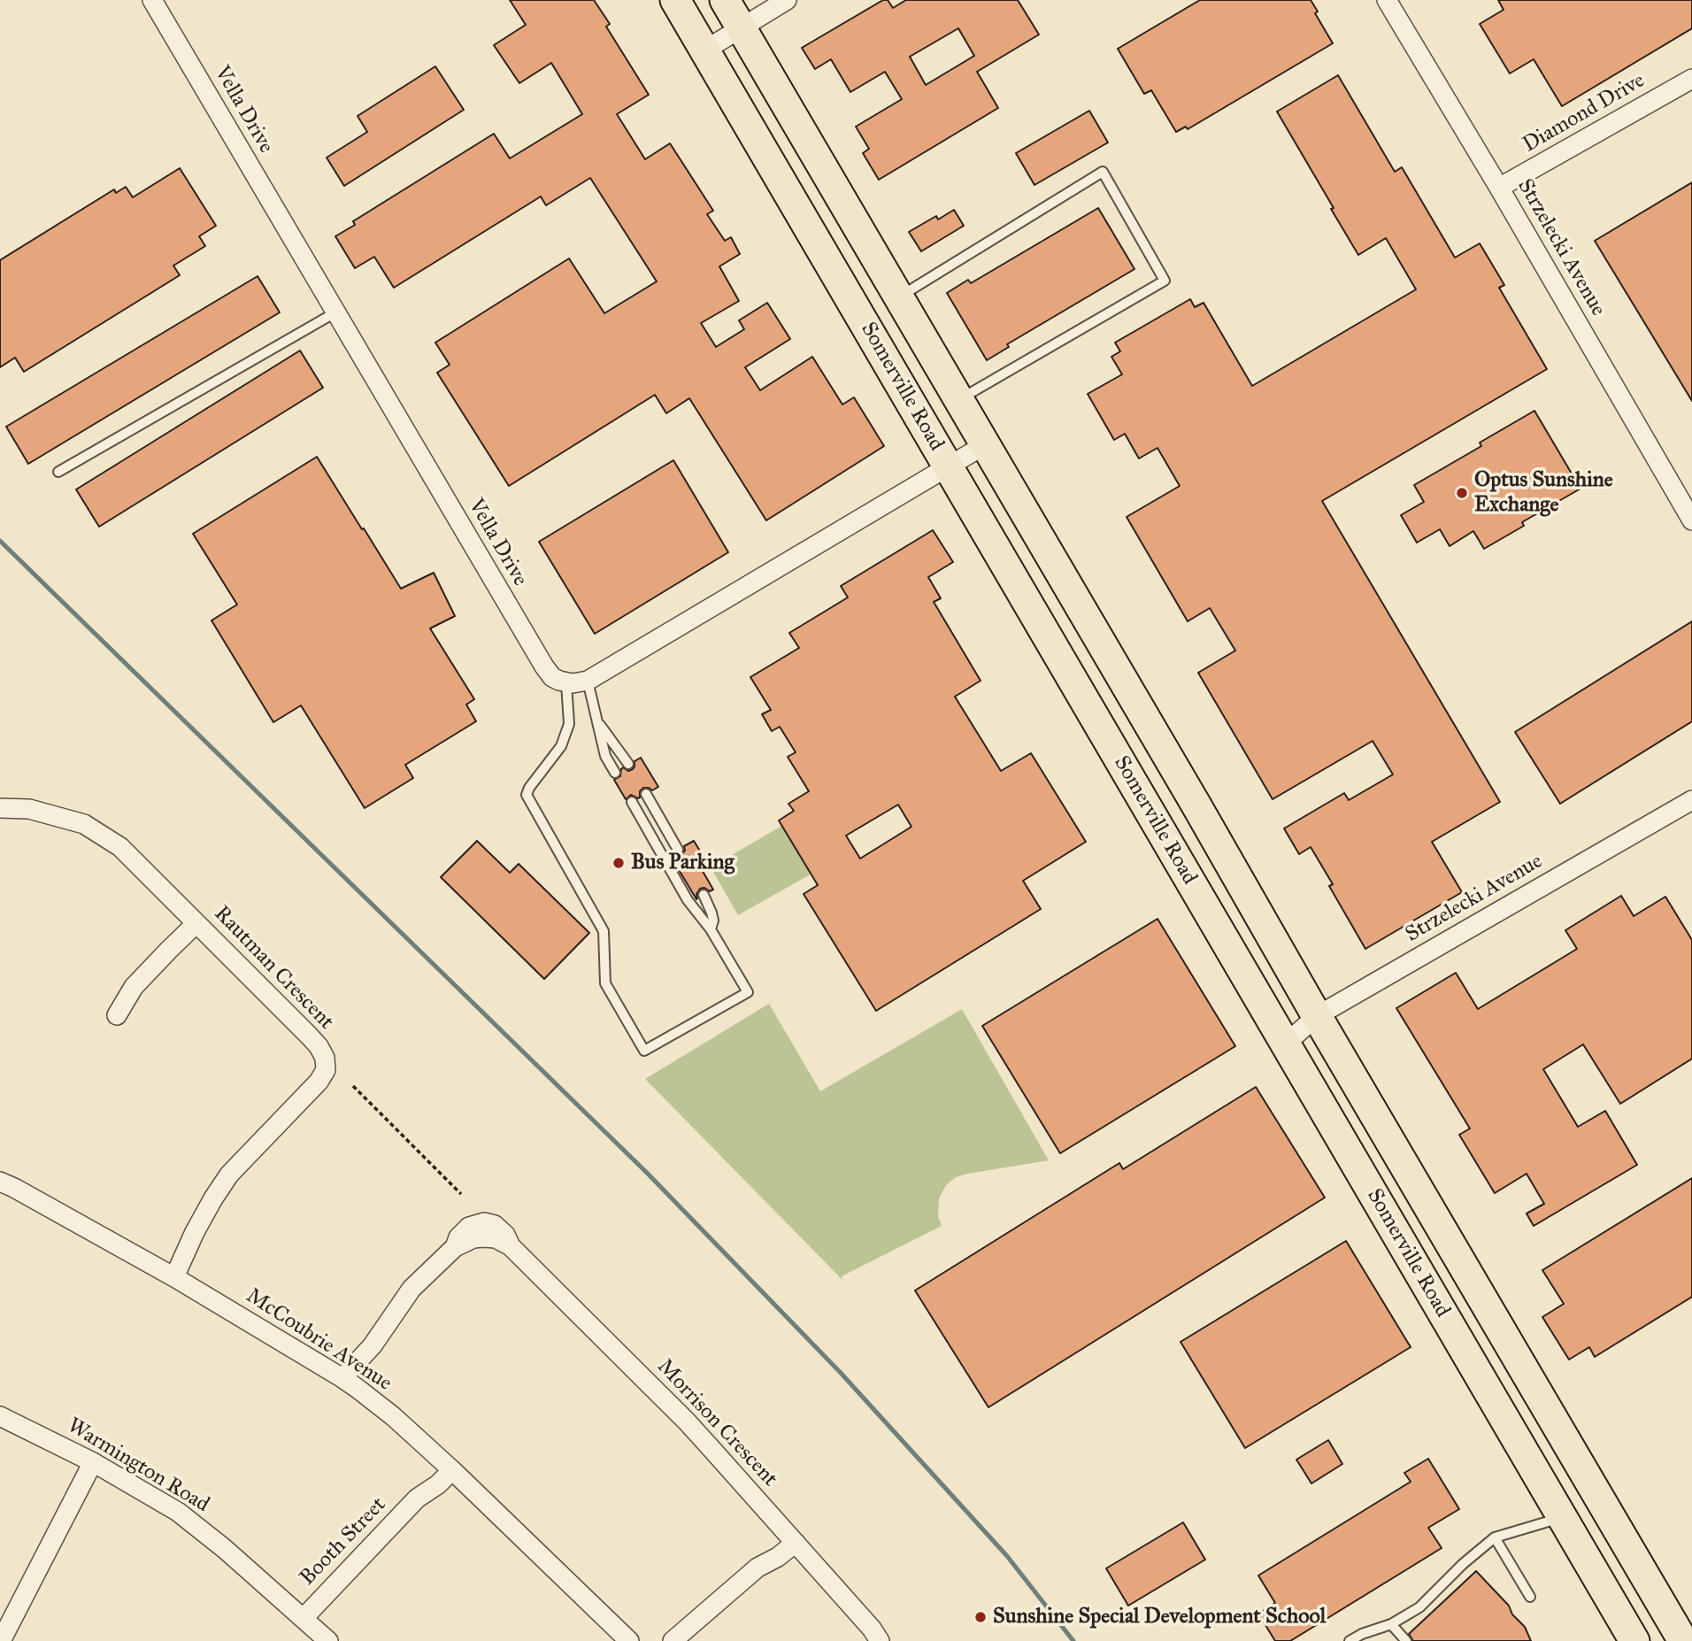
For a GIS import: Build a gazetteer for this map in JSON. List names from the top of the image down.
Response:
{
  "streets": {
    "main road": ["Somerville Road"],
    "street": [
      "Vella Drive",
      "Diamond Drive",
      "Strzelecki Avenue",
      "Rautman Crescent",
      "McCoubrie Avenue",
      "Morrison Crescent",
      "Warmington Road",
      "Booth Street"
    ]
  },
  "crossings": [
    ["Diamond Drive", "Strzelecki Avenue"],
    ["Strzelecki Avenue", "Somerville Road"],
    ["Rautman Crescent", "McCoubrie Avenue"],
    ["McCoubrie Avenue", "Morrison Crescent"],
    ["McCoubrie Avenue", "Booth Street"],
    ["Warmington Road", "Booth Street"]
  ],
  "places": ["Optus Sunshine Exchange", "Bus Parking", "Sunshine Special Development School"]
}
